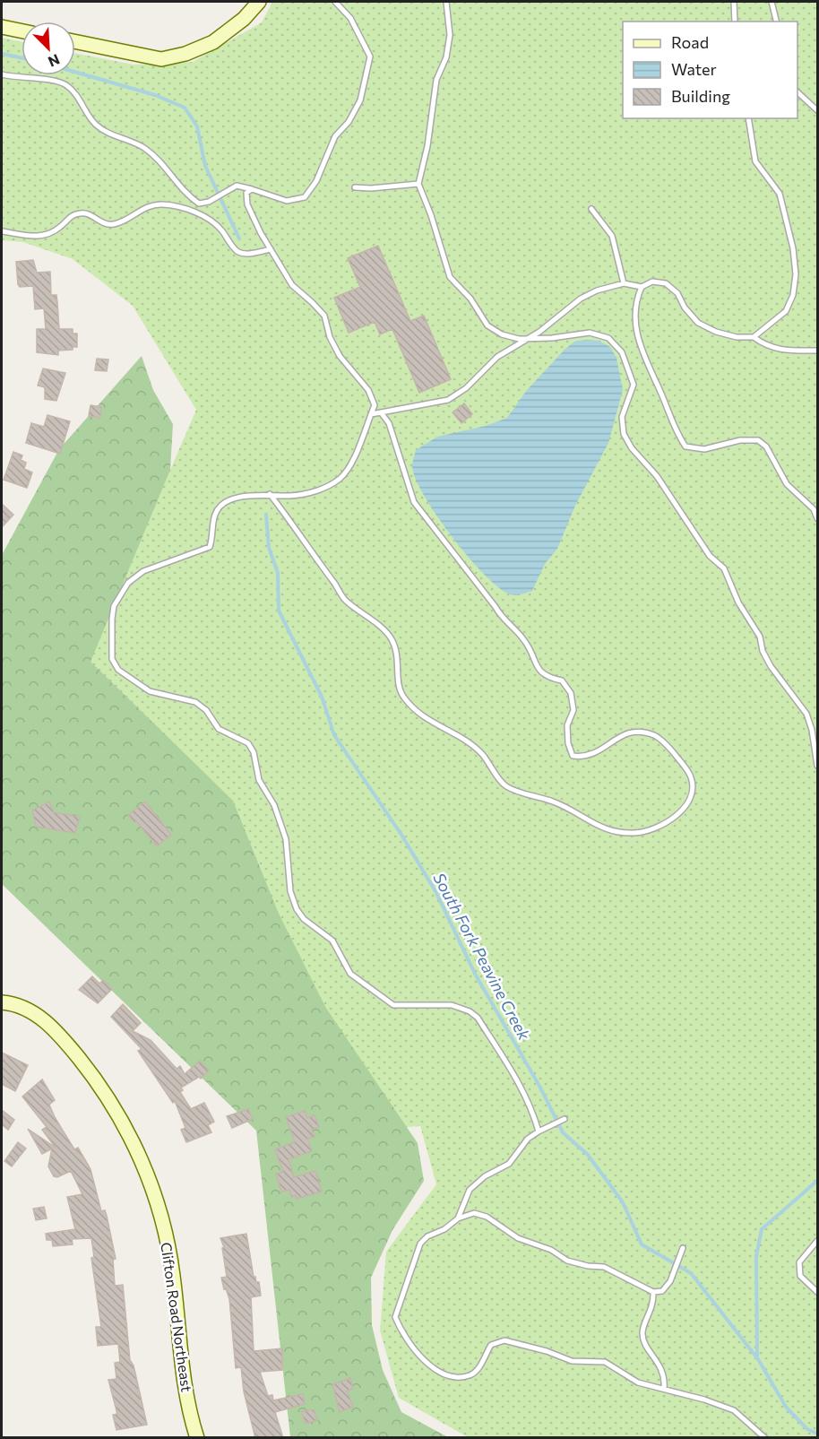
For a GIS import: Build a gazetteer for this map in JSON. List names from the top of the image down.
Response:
{
  "streets": {
    "street": ["Clifton Road Northeast"]
  },
  "water": ["South Fork Peavine Creek"],
  "legend": ["Road", "Water", "Building"],
  "north": "bottom right"
}
